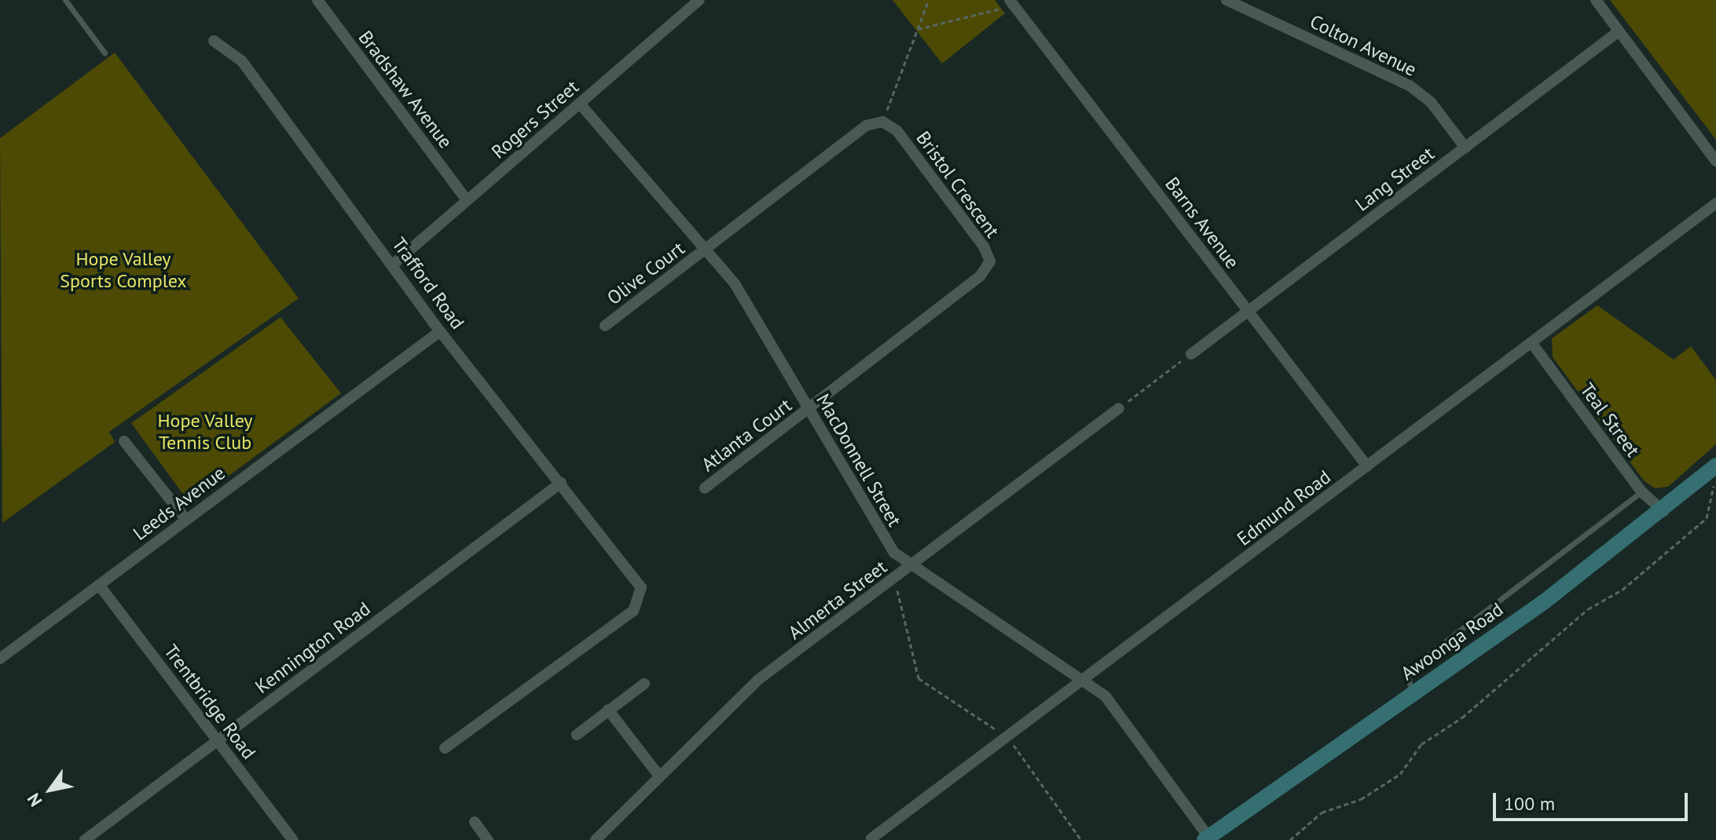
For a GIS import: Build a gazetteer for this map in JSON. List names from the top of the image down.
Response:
{
  "streets": {
    "main road": ["Awoonga Road"],
    "street": [
      "Colton Avenue",
      "Bradshaw Avenue",
      "Rogers Street",
      "Lang Street",
      "Bristol Crescent",
      "Barns Avenue",
      "Olive Court",
      "Trafford Road",
      "Teal Street",
      "Atlanta Court",
      "MacDonnell Street",
      "Leeds Avenue",
      "Edmund Road",
      "Almerta Street",
      "Kennington Road",
      "Trentbridge Road"
    ]
  },
  "crossings": [
    ["Colton Avenue", "Lang Street"],
    ["Bradshaw Avenue", "Rogers Street"],
    ["Rogers Street", "Trafford Road"],
    ["Rogers Street", "MacDonnell Street"],
    ["Lang Street", "Barns Avenue"],
    ["Bristol Crescent", "Atlanta Court"],
    ["Bristol Crescent", "MacDonnell Street"],
    ["Barns Avenue", "Edmund Road"],
    ["Olive Court", "MacDonnell Street"],
    ["Trafford Road", "Leeds Avenue"],
    ["Trafford Road", "Kennington Road"],
    ["Teal Street", "Edmund Road"],
    ["Teal Street", "Awoonga Road"],
    ["Atlanta Court", "MacDonnell Street"],
    ["MacDonnell Street", "Edmund Road"],
    ["MacDonnell Street", "Almerta Street"],
    ["MacDonnell Street", "Awoonga Road"],
    ["Leeds Avenue", "Trentbridge Road"],
    ["Kennington Road", "Trentbridge Road"]
  ],
  "parks": ["Hope Valley Sports Complex", "Hope Valley Tennis Club"],
  "scale_bar": "100 m",
  "north": "bottom left"
}
